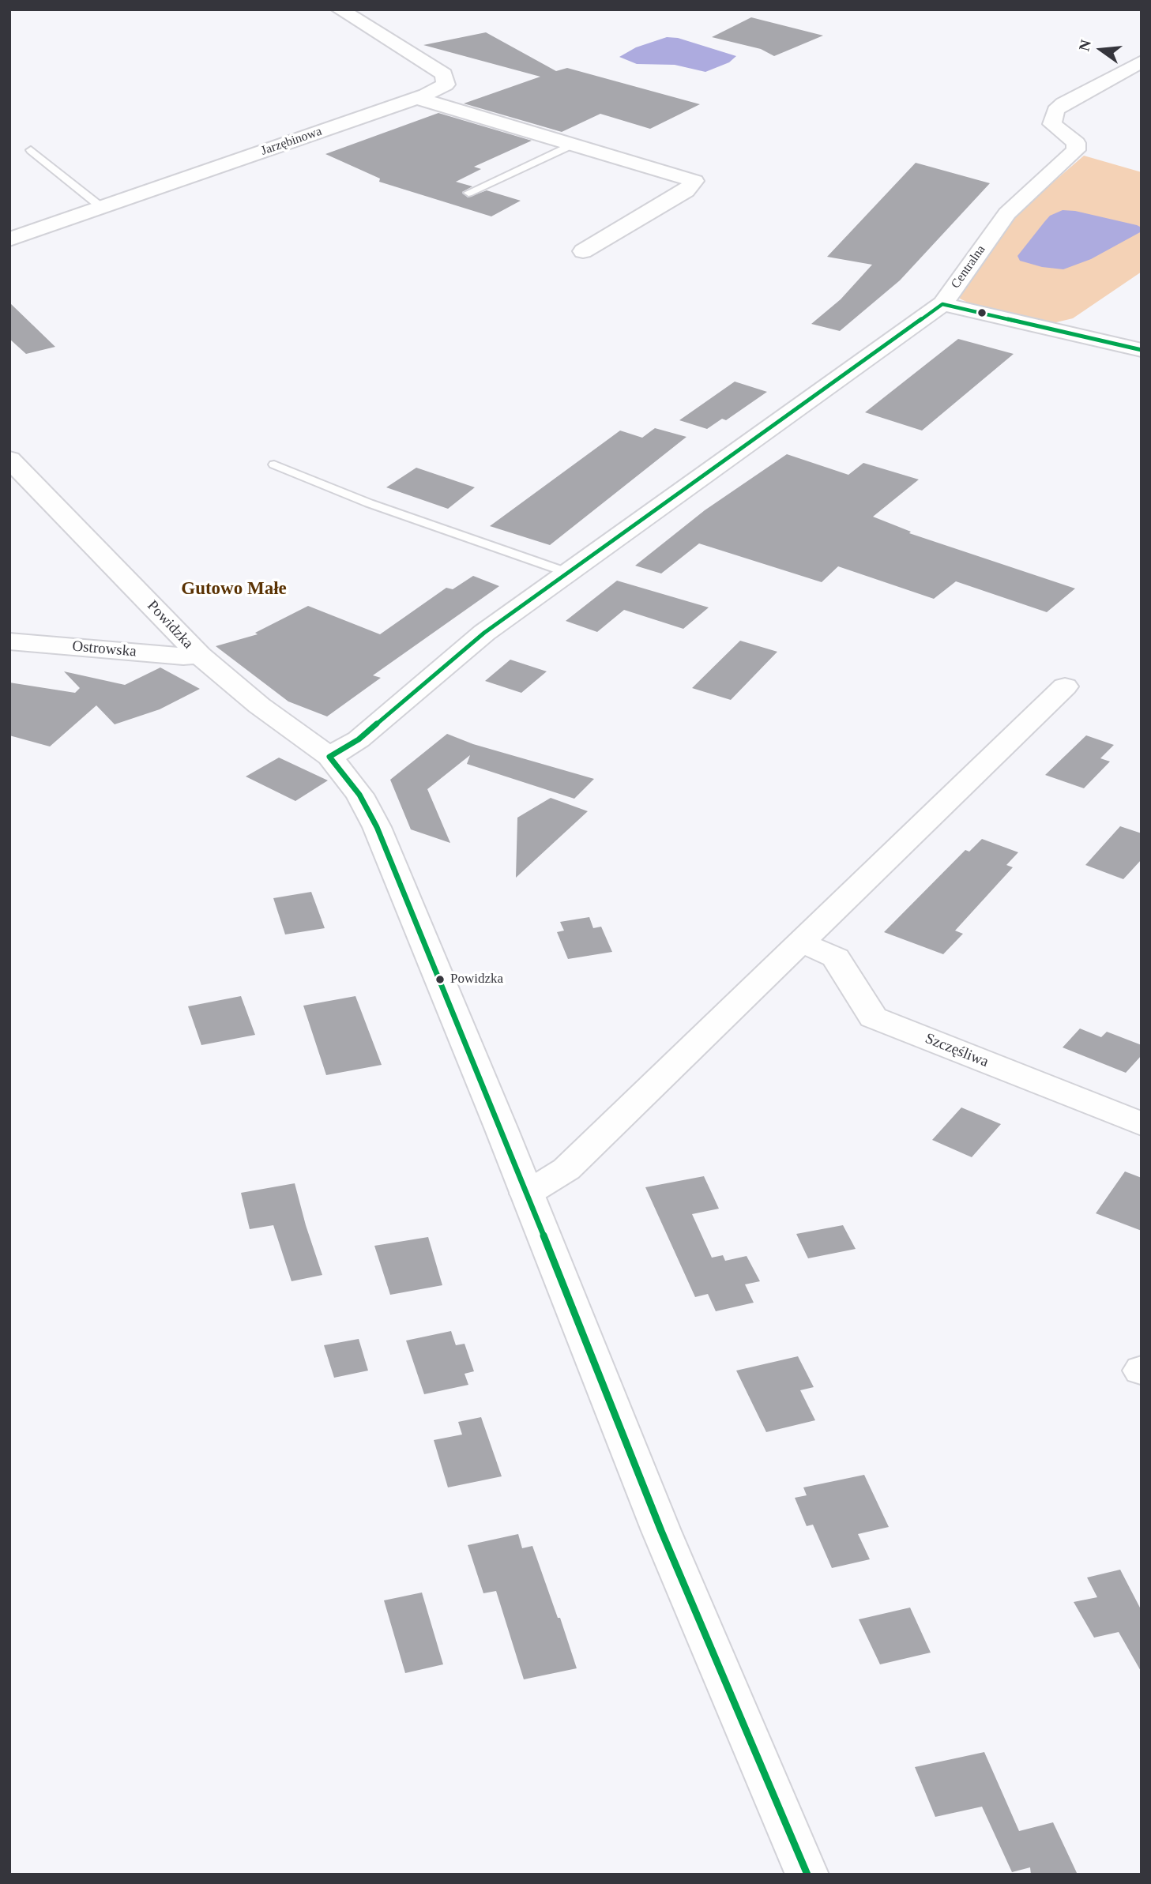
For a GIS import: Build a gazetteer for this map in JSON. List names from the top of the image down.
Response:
{
  "streets": {
    "street": [
      "Jarzębinowa",
      "Centralna",
      "Powidzka",
      "Ostrowska",
      "Szczęśliwa"
    ]
  },
  "crossings": [
    ["Centralna", "Powidzka"],
    ["Powidzka", "Ostrowska"]
  ],
  "districts": ["Gutowo Małe"],
  "places": ["Powidzka"],
  "north": "left"
}
